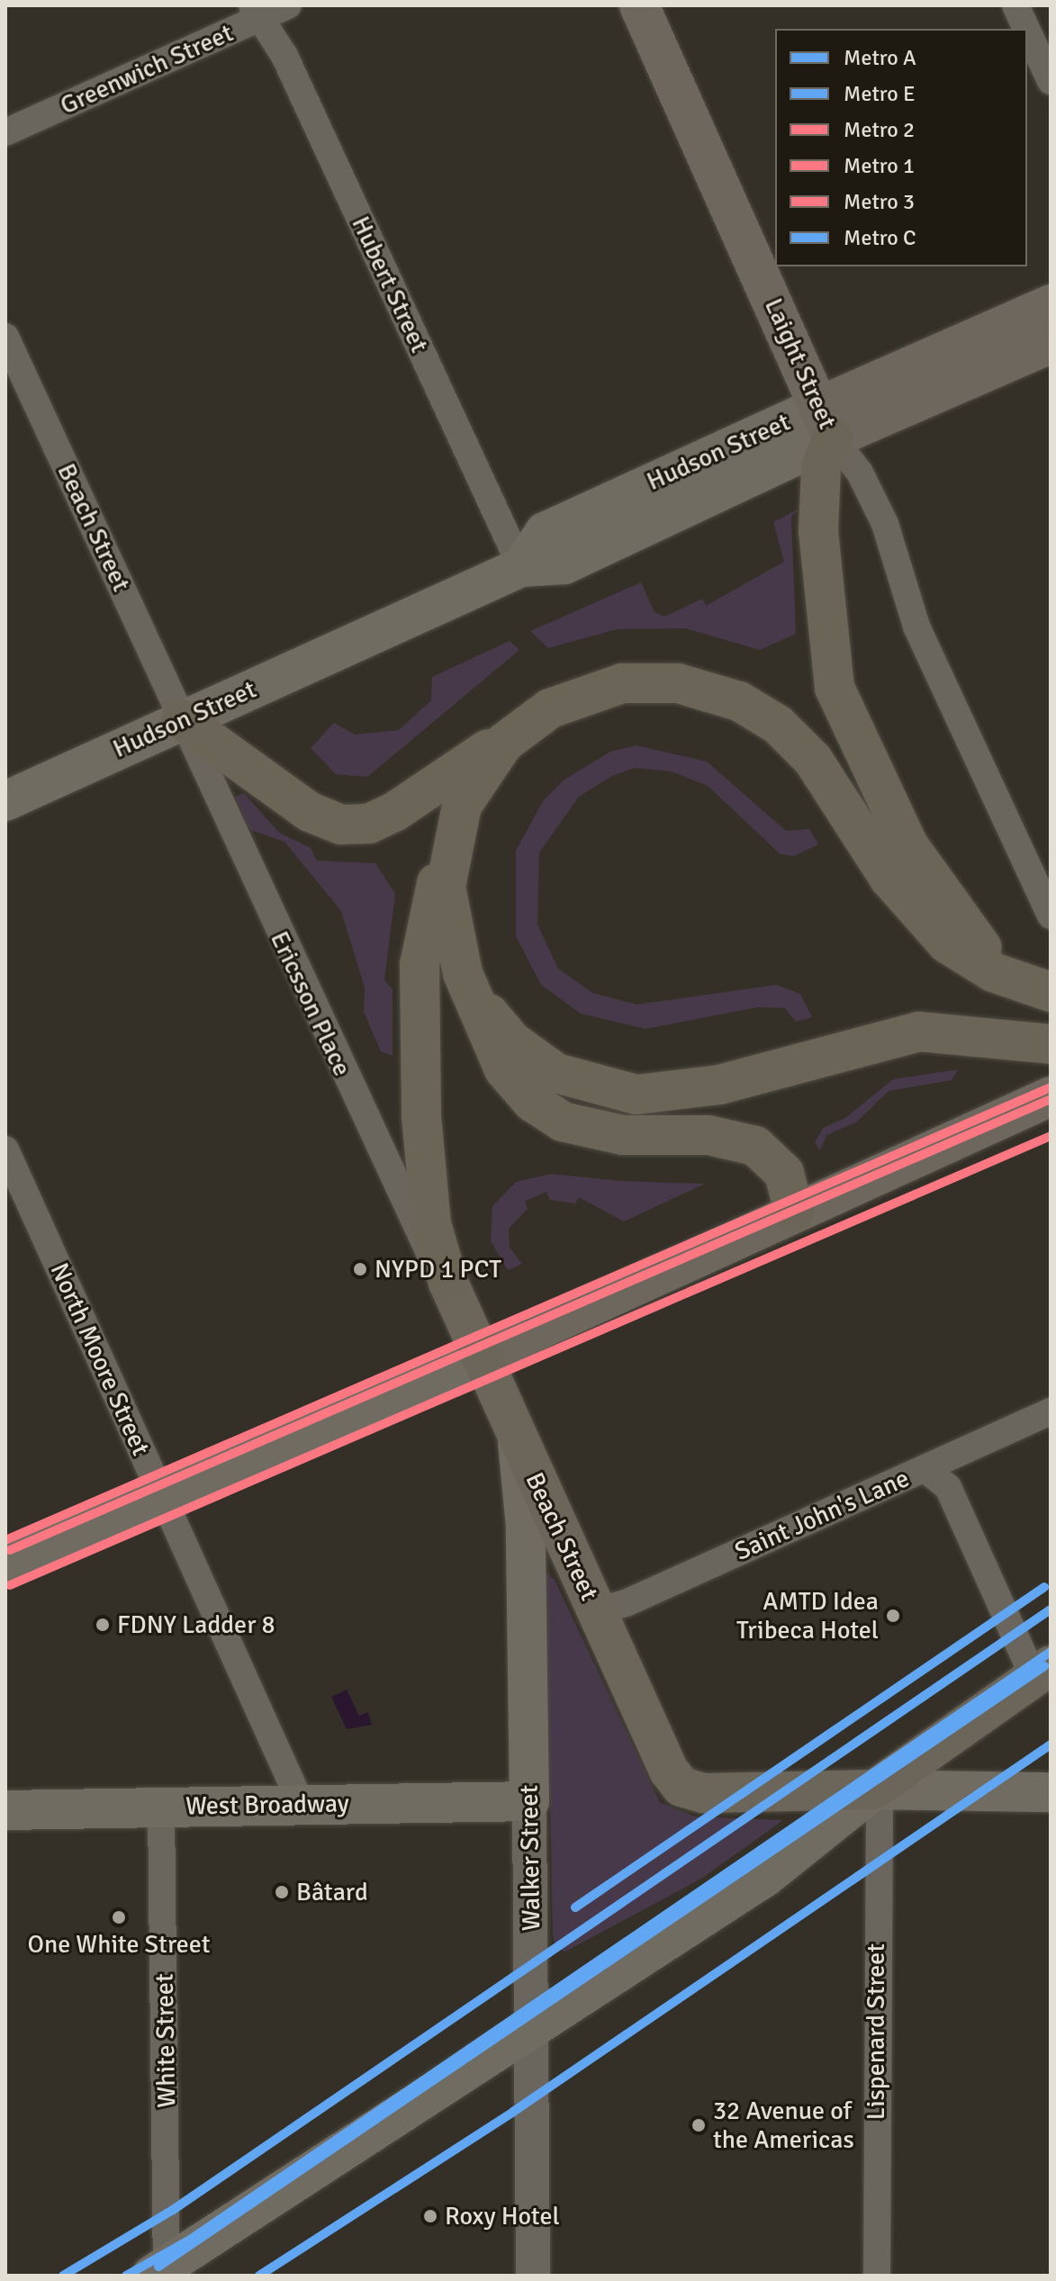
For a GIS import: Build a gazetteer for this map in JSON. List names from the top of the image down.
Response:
{
  "streets": {
    "highway": ["Beach Street"],
    "main road": [
      "Laight Street",
      "Hudson Street",
      "West Broadway",
      "Walker Street"
    ],
    "street": [
      "Greenwich Street",
      "Hubert Street",
      "Ericsson Place",
      "North Moore Street",
      "Saint John's Lane",
      "Lispenard Street",
      "White Street"
    ]
  },
  "crossings": [
    ["Greenwich Street", "Hubert Street"],
    ["Hubert Street", "Hudson Street"],
    ["Laight Street", "Hudson Street"],
    ["Hudson Street", "Beach Street"],
    ["Hudson Street", "Ericsson Place"],
    ["Beach Street", "Ericsson Place"],
    ["Beach Street", "Saint John's Lane"],
    ["Beach Street", "Walker Street"],
    ["Beach Street", "Lispenard Street"],
    ["North Moore Street", "West Broadway"],
    ["West Broadway", "Walker Street"],
    ["West Broadway", "White Street"]
  ],
  "places": [
    "NYPD 1 PCT",
    "AMTD Idea Tribeca Hotel",
    "FDNY Ladder 8",
    "Bâtard",
    "One White Street",
    "32 Avenue of the Americas",
    "Roxy Hotel"
  ],
  "lines": [
    "metro line 2",
    "metro line 1",
    "metro line 3",
    "metro line C",
    "metro line E",
    "metro line A"
  ],
  "legend": [
    "Metro A",
    "Metro E",
    "Metro 2",
    "Metro 1",
    "Metro 3",
    "Metro C"
  ]
}
